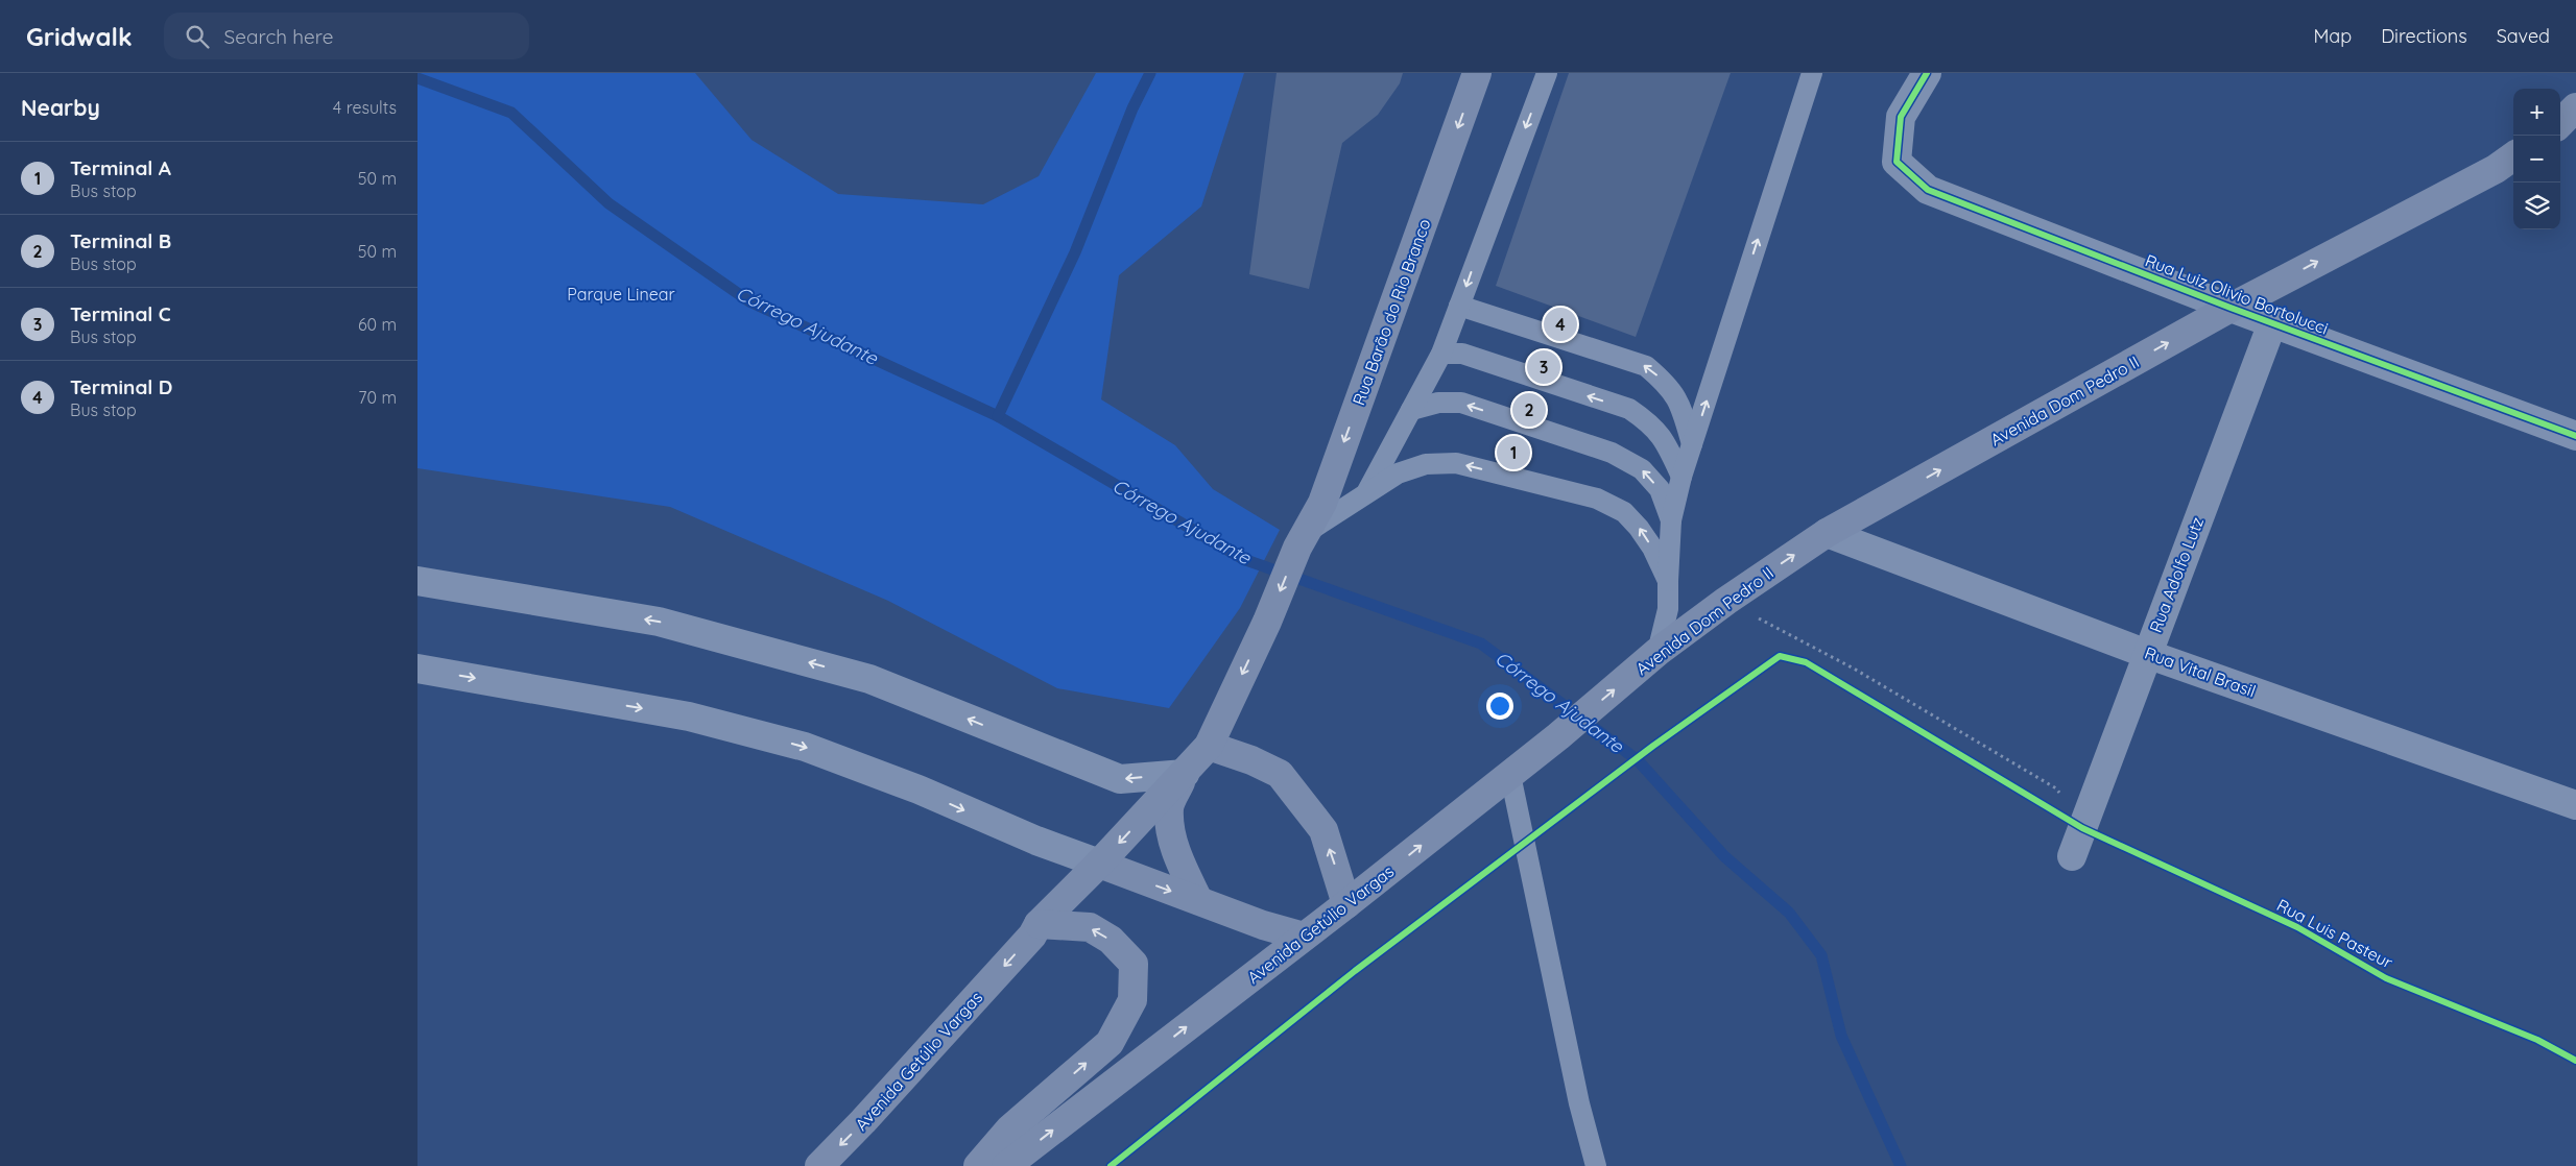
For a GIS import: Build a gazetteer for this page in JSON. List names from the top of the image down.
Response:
{
  "streets": {
    "main road": ["Rua Barão do Rio Branco", "Avenida Dom Pedro II", "Avenida Getúlio Vargas"],
    "street": ["Rua Luiz Olivio Bortolucci", "Rua Adolfo Lutz", "Rua Vital Brasil"],
    "cycle path": ["Rua Luis Pasteur"]
  },
  "crossings": [
    ["Rua Luiz Olivio Bortolucci", "Avenida Dom Pedro II"],
    ["Rua Luiz Olivio Bortolucci", "Rua Adolfo Lutz"],
    ["Rua Barão do Rio Branco", "Avenida Getúlio Vargas"],
    ["Avenida Dom Pedro II", "Rua Vital Brasil"],
    ["Avenida Dom Pedro II", "Avenida Getúlio Vargas"],
    ["Rua Adolfo Lutz", "Rua Vital Brasil"]
  ],
  "one_way": ["Rua Barão do Rio Branco", "Avenida Dom Pedro II"],
  "water": ["Córrego Ajudante"],
  "parks": ["Parque Linear"],
  "page": {
    "header": "Gridwalk",
    "search": "Search here",
    "nav": ["Map", "Directions", "Saved"],
    "heading": ["Nearby", "4 results"],
    "map_buttons": ["+", "−"],
    "list": [
      {
        "mark": "1",
        "name": "Terminal A",
        "note": "Bus stop",
        "value": "50 m"
      },
      {
        "mark": "2",
        "name": "Terminal B",
        "note": "Bus stop",
        "value": "50 m"
      },
      {
        "mark": "3",
        "name": "Terminal C",
        "note": "Bus stop",
        "value": "60 m"
      },
      {
        "mark": "4",
        "name": "Terminal D",
        "note": "Bus stop",
        "value": "70 m"
      }
    ],
    "pins": [
      "4",
      "3",
      "2",
      "1"
    ]
  }
}
